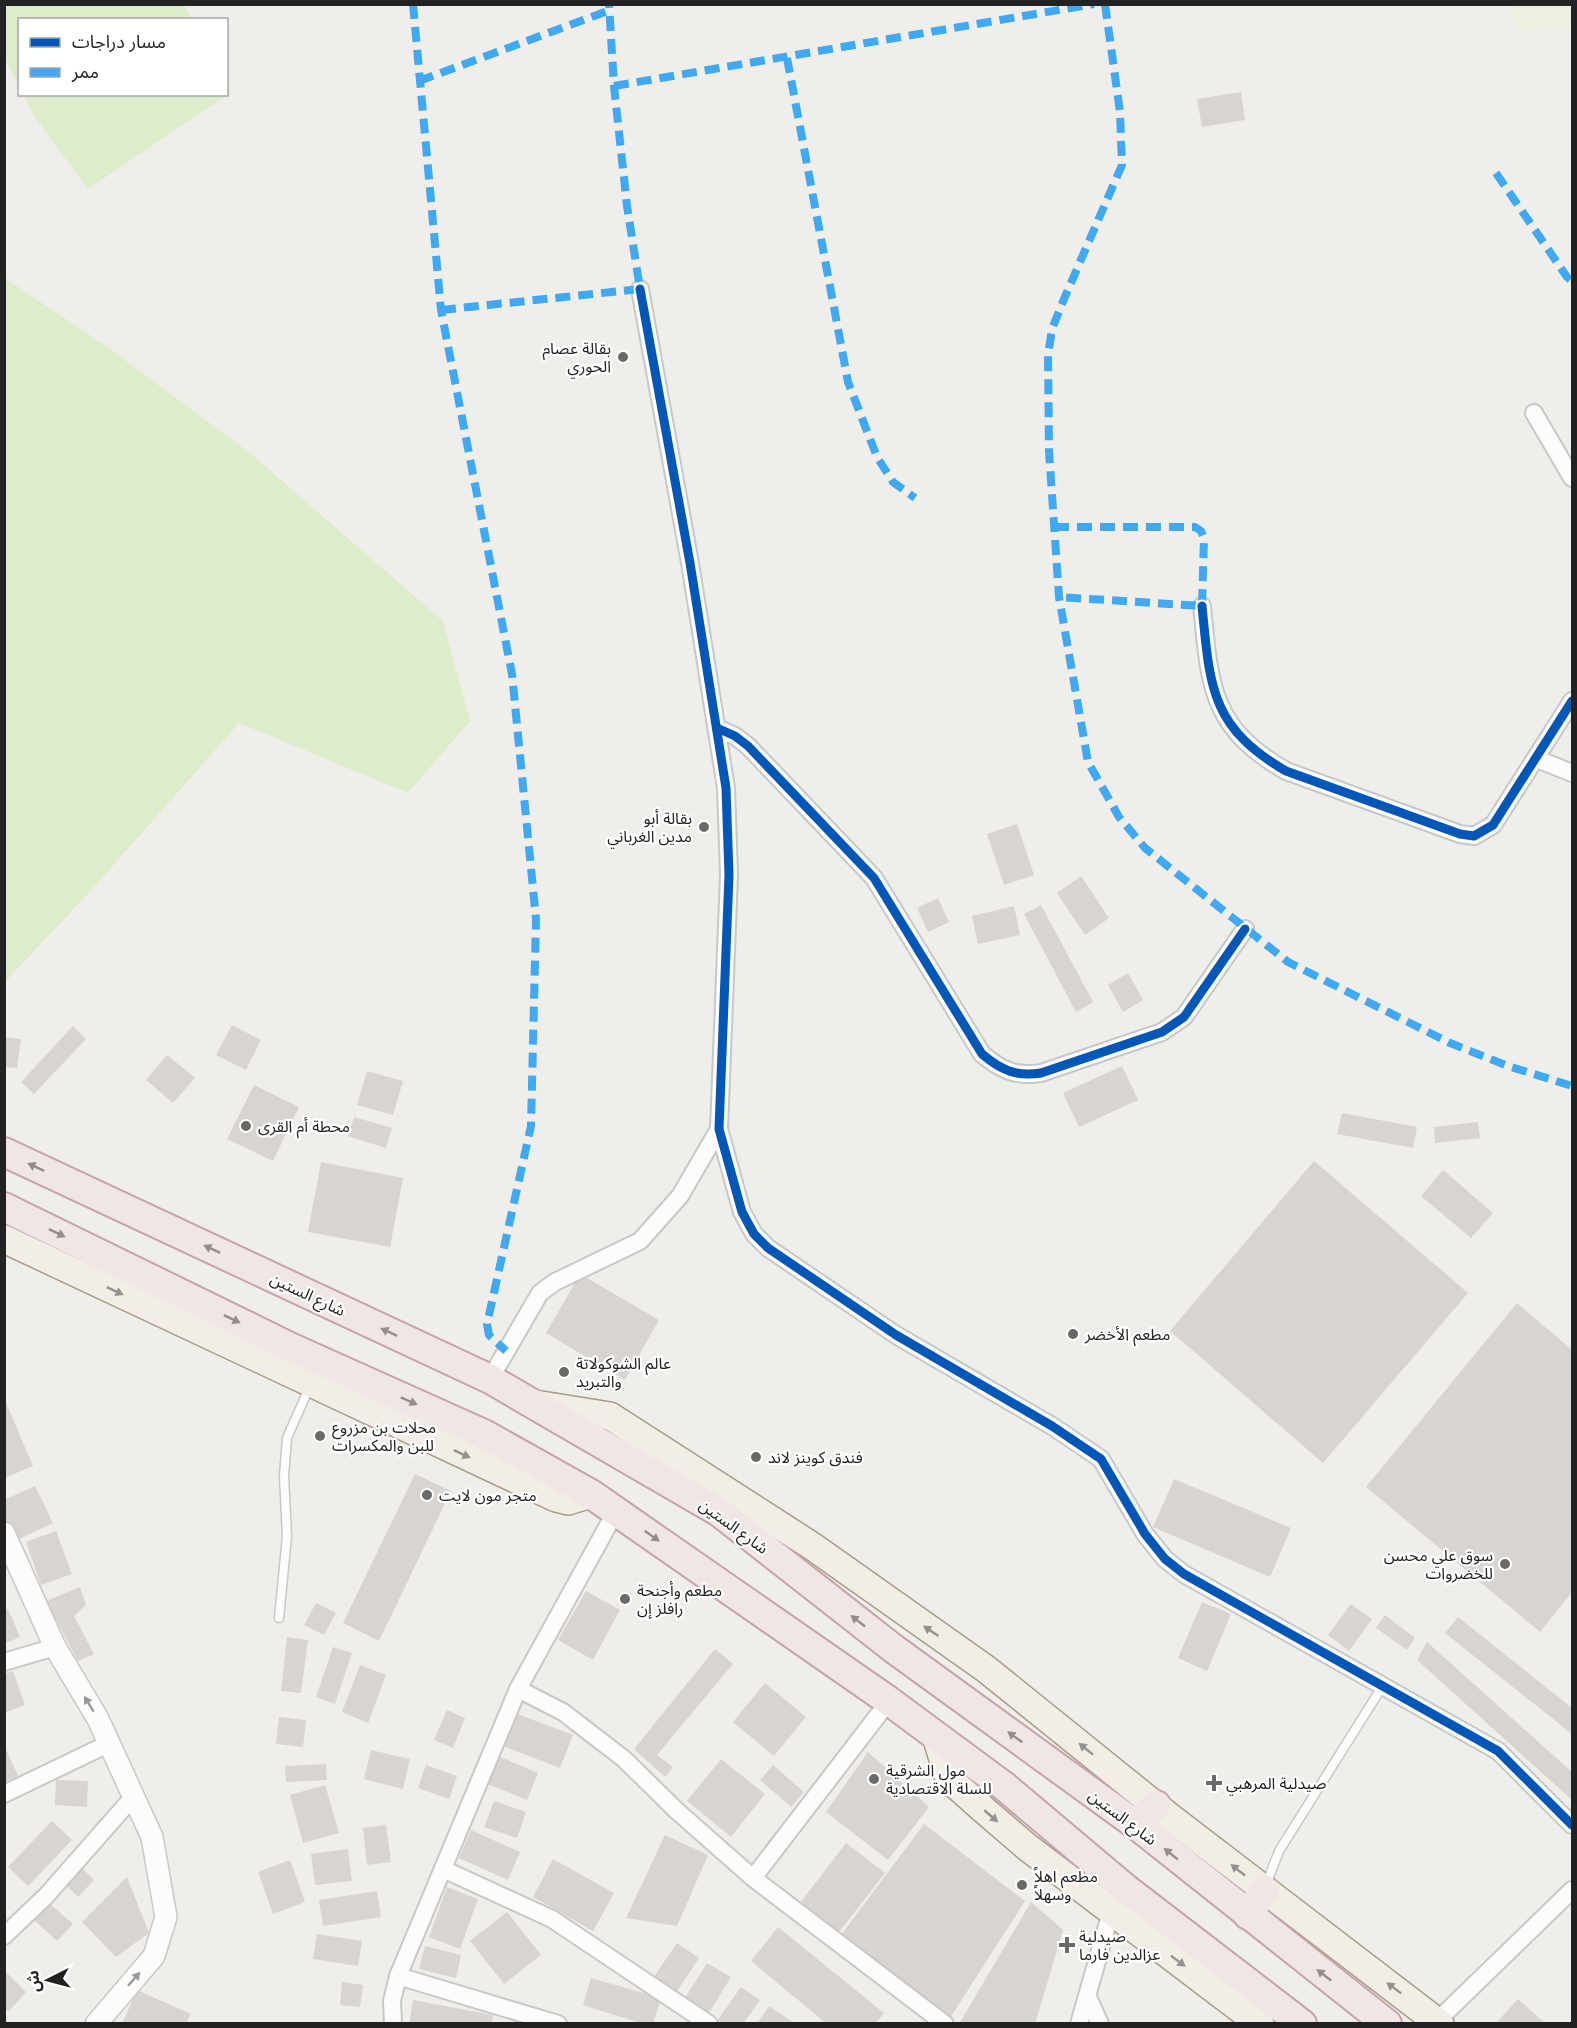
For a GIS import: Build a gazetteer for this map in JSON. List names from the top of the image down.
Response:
{
  "streets": {
    "highway": ["شارع الستين"]
  },
  "places": {
    "other": [
      "بقالة عصام الحوري",
      "بقالة أبو مدين الغرباني",
      "محطة أم القرى",
      "مطعم الأخضر",
      "عالم الشوكولاتة والتبريد",
      "محلات بن مزروع للبن والمكسرات",
      "فندق كوينز لاند",
      "متجر مون لايت",
      "سوق علي محسن للخضروات",
      "مطعم وأجنحة رافلز إن",
      "مول الشرقية للسلة الاقتصادية",
      "مطعم اهلاً وسهلاً"
    ],
    "health": ["صيدلية المرهبي", "صيدلية عزالدين فارما"]
  },
  "legend": ["مسار دراجات", "ممر"],
  "north": "left"
}
